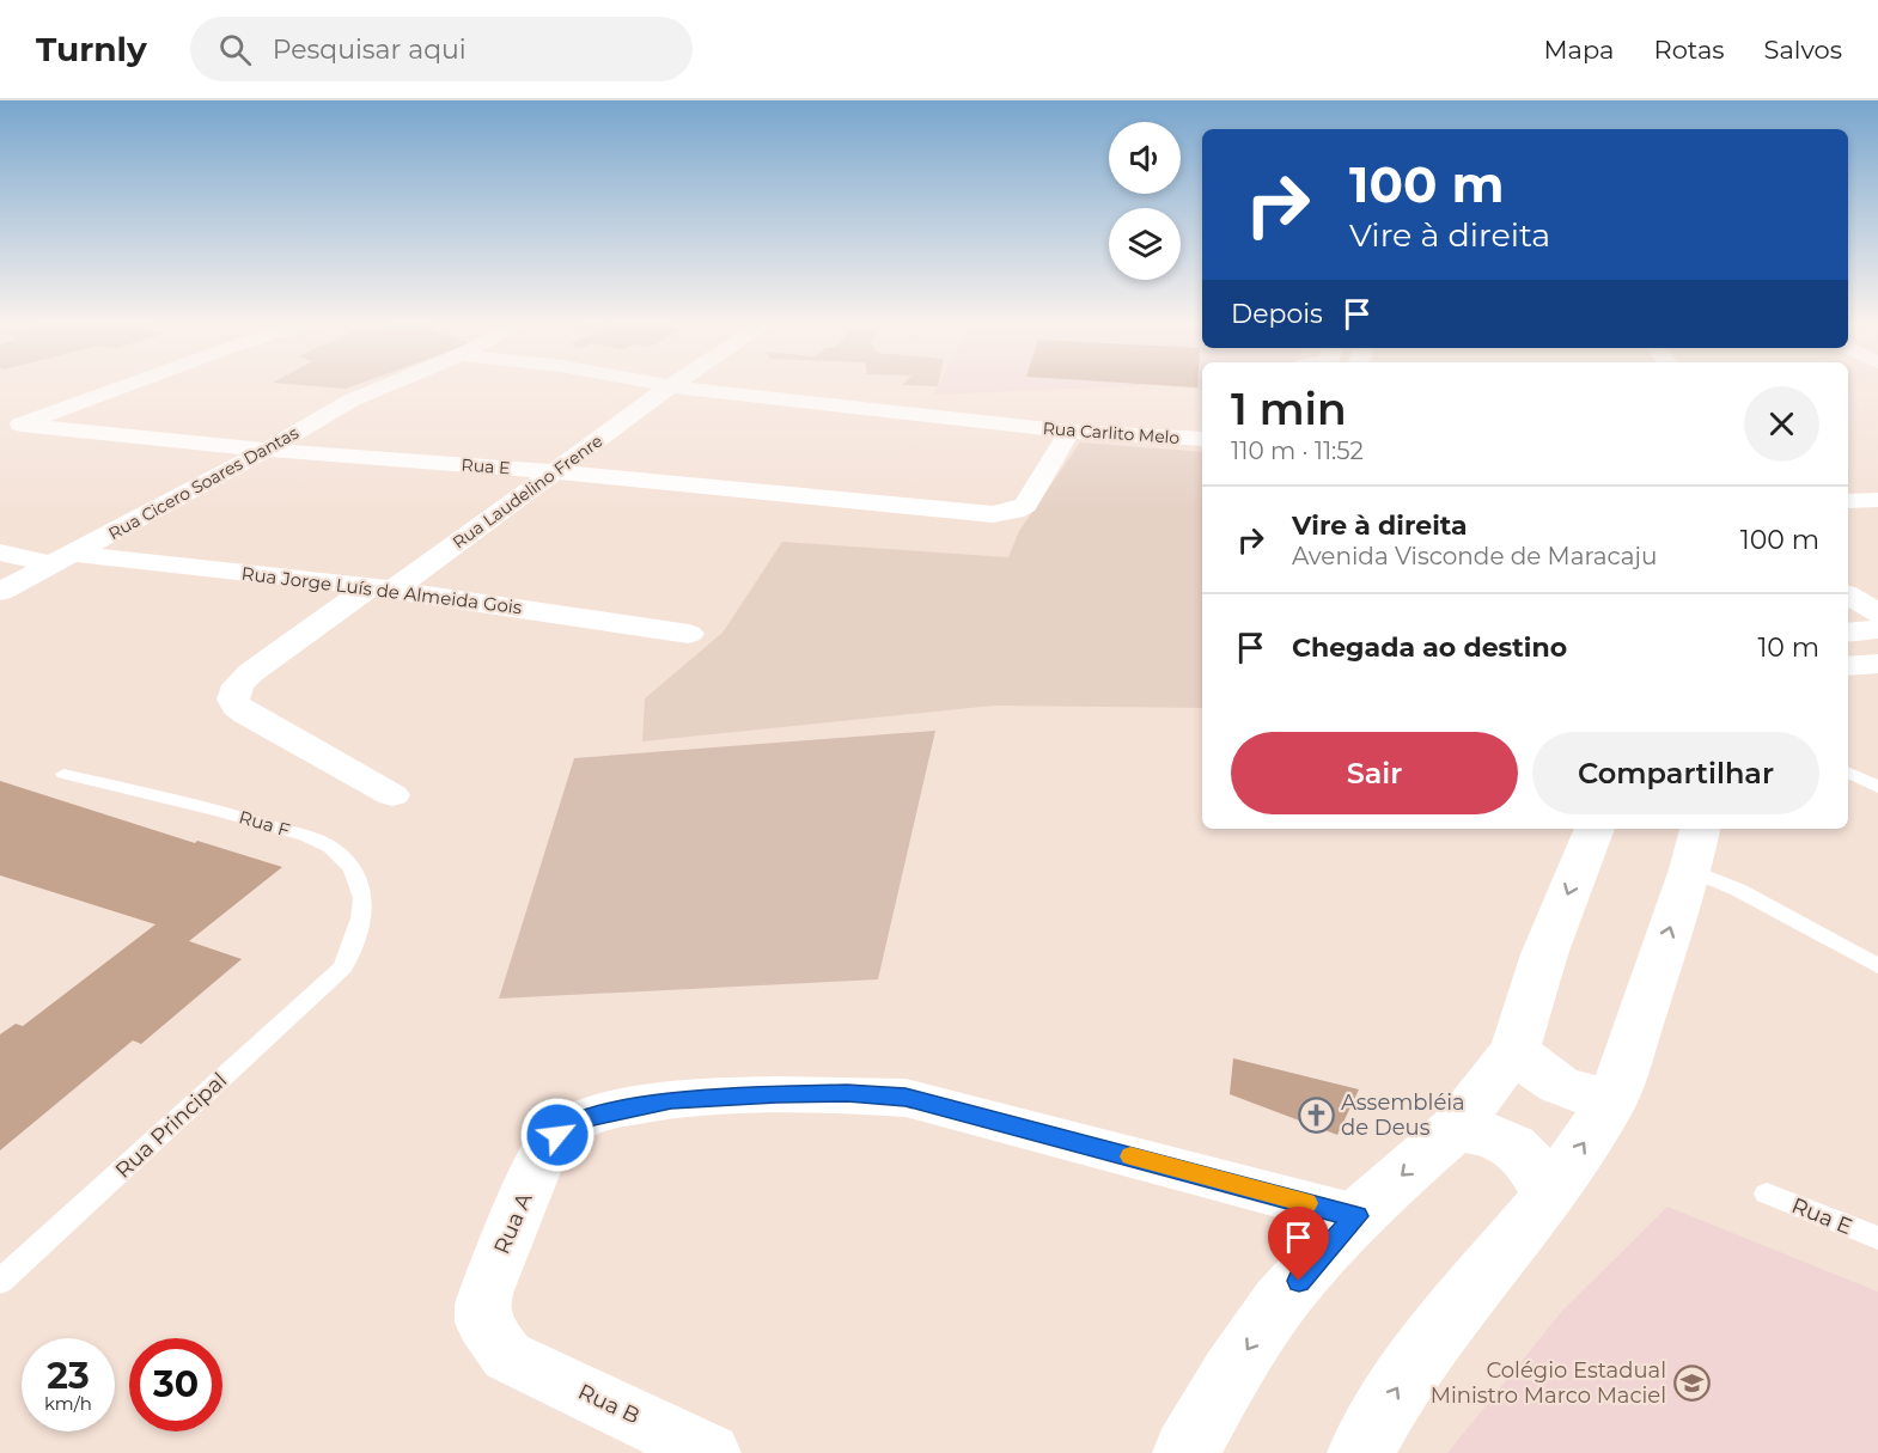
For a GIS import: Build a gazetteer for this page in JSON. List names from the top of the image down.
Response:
{
  "streets": {
    "street": [
      "Rua Carlito Melo",
      "Rua E",
      "Rua Cicero Soares Dantas",
      "Rua Laudelino Frenre",
      "Rua Jorge Luís de Almeida Gois",
      "Rua A",
      "Rua B"
    ],
    "lane": ["Rua F", "Rua Principal"]
  },
  "crossings": [
    ["Rua Carlito Melo", "Rua E"],
    ["Rua Carlito Melo", "Rua Laudelino Frenre"],
    ["Rua E", "Rua Cicero Soares Dantas"],
    ["Rua E", "Rua Laudelino Frenre"],
    ["Rua Cicero Soares Dantas", "Rua Jorge Luís de Almeida Gois"],
    ["Rua Laudelino Frenre", "Rua Jorge Luís de Almeida Gois"],
    ["Rua F", "Rua Principal"],
    ["Rua A", "Rua B"]
  ],
  "places": {
    "church": ["Assembléia de Deus"],
    "school or university": ["Colégio Estadual Ministro Marco Maciel"]
  },
  "page": {
    "header": "Turnly",
    "search": "Pesquisar aqui",
    "nav": ["Mapa", "Rotas", "Salvos"],
    "turn": ["100 m", "Vire à direita"],
    "then": "Depois",
    "heading": ["1 min", "110 m · 11:52"],
    "list": [
      {
        "name": "Vire à direita",
        "note": "Avenida Visconde de Maracaju",
        "value": "100 m"
      },
      {
        "name": "Chegada ao destino",
        "value": "10 m"
      }
    ],
    "buttons": ["Sair", "Compartilhar"],
    "speed": "23 km/h",
    "limit": "30"
  }
}
